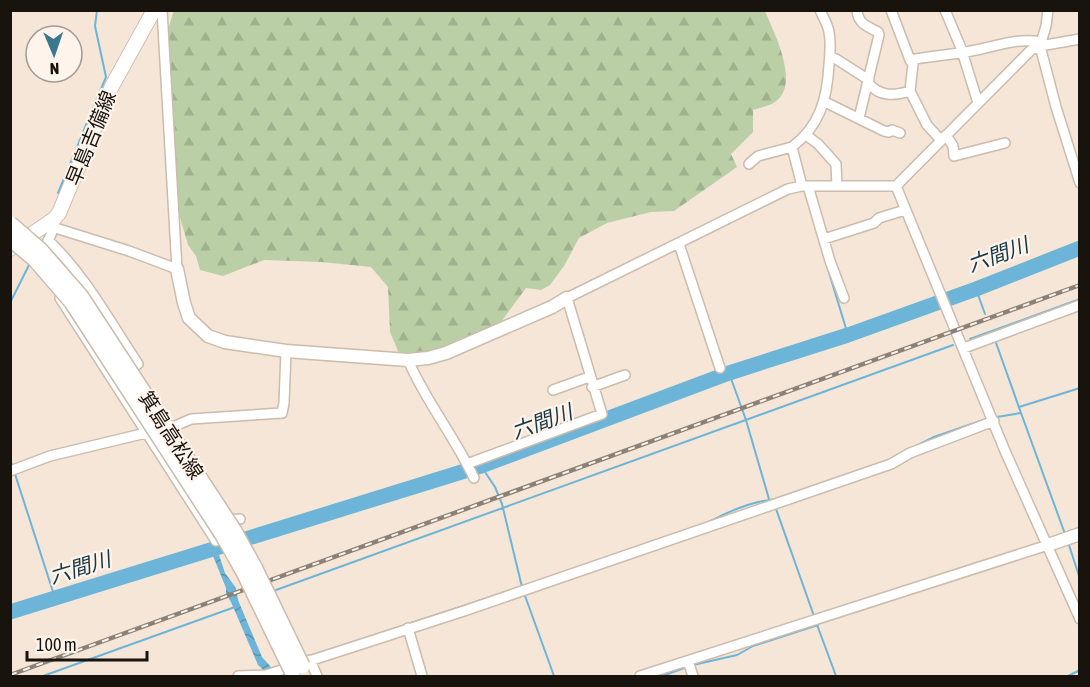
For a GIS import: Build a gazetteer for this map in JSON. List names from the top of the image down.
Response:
{
  "streets": {
    "main road": ["早島吉備線", "箕島高松線"]
  },
  "water": ["六間川"],
  "scale_bar": "100 m",
  "north": "bottom"
}
